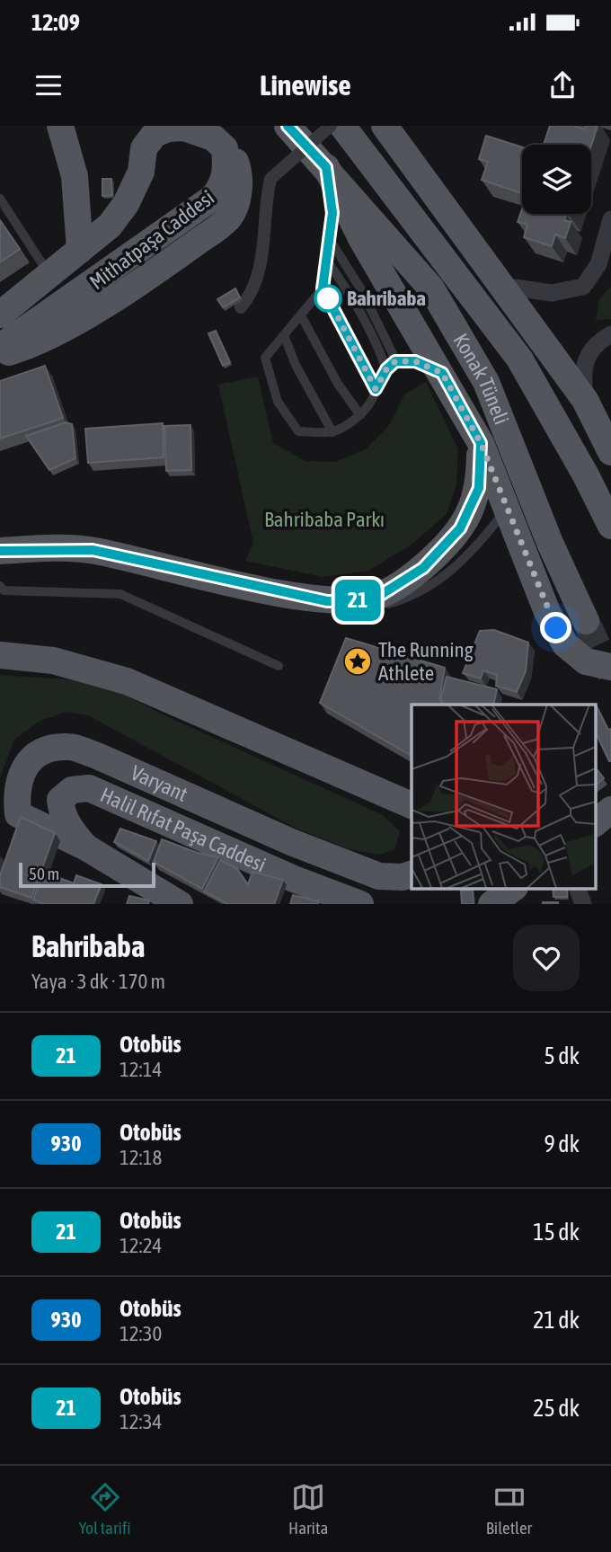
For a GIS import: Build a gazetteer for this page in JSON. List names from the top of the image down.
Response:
{
  "streets": {
    "main road": [
      "Mithatpaşa Caddesi",
      "Konak Tüneli",
      "Varyant",
      "Halil Rıfat Paşa Caddesi"
    ]
  },
  "crossings": [
    ["Varyant", "Halil Rıfat Paşa Caddesi"]
  ],
  "parks": ["Bahribaba Parkı"],
  "places": {
    "other": ["Bahribaba"],
    "place": ["The Running Athlete"]
  },
  "lines": ["bus line 21"],
  "scale_bar": "50 m",
  "page": {
    "status": "12:09",
    "header": "Linewise",
    "on_map": "21",
    "scale": "50 m",
    "heading": ["Bahribaba", "Yaya · 3 dk · 170 m"],
    "list": [
      {
        "mark": "21",
        "name": "Otobüs",
        "note": "12:14",
        "value": "5 dk"
      },
      {
        "mark": "930",
        "name": "Otobüs",
        "note": "12:18",
        "value": "9 dk"
      },
      {
        "mark": "21",
        "name": "Otobüs",
        "note": "12:24",
        "value": "15 dk"
      },
      {
        "mark": "930",
        "name": "Otobüs",
        "note": "12:30",
        "value": "21 dk"
      },
      {
        "mark": "21",
        "name": "Otobüs",
        "note": "12:34",
        "value": "25 dk"
      }
    ],
    "tabs": ["Yol tarifi", "Harita", "Biletler"]
  }
}
